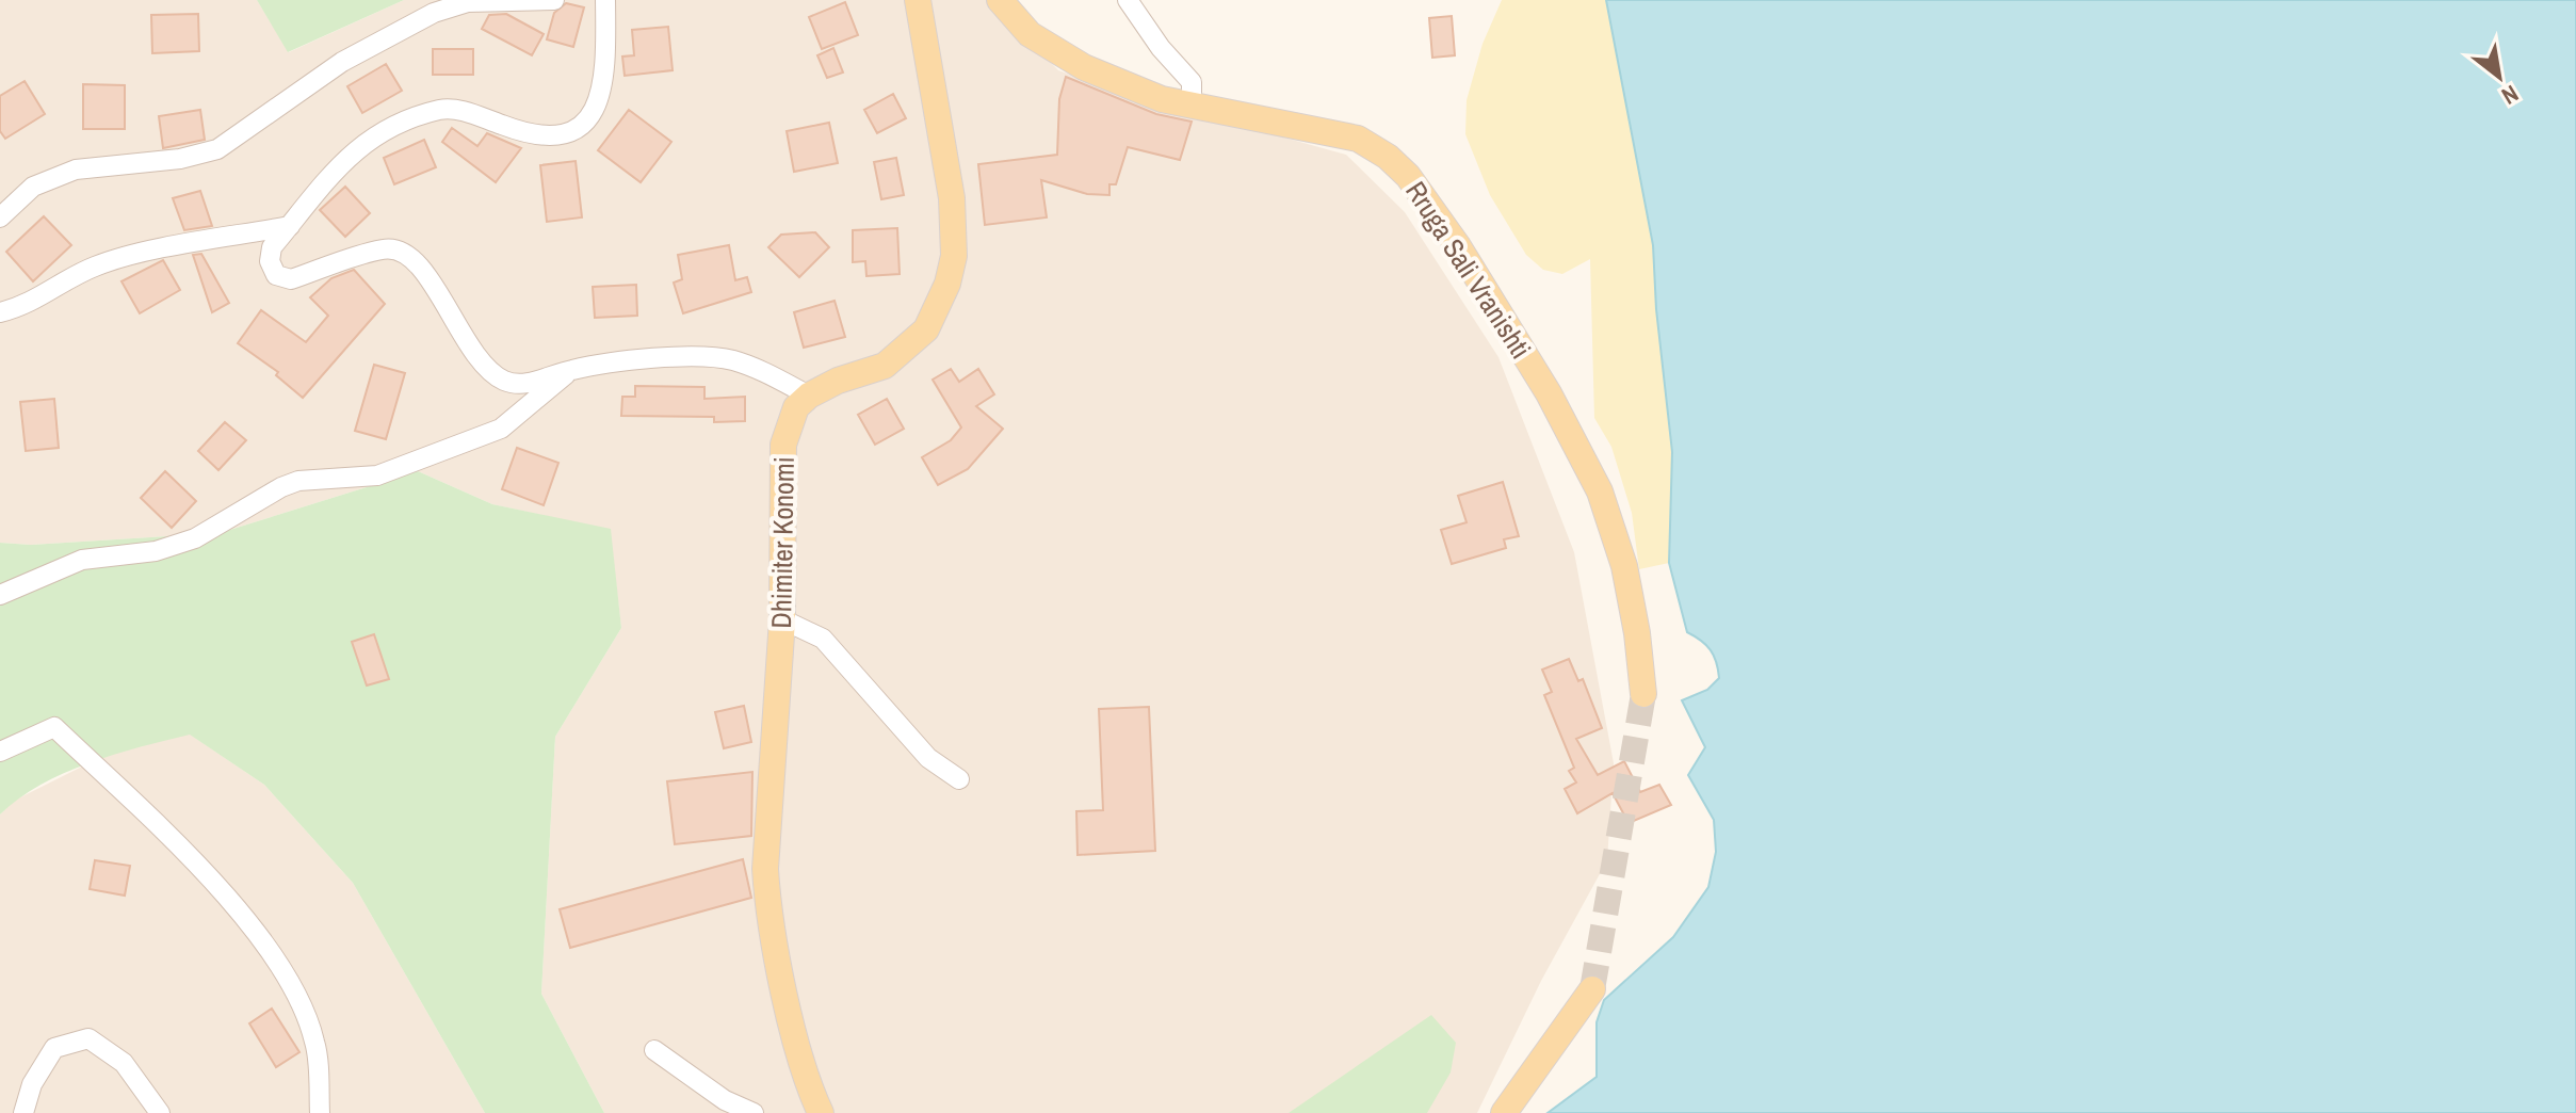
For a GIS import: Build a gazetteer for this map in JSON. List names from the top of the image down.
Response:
{
  "streets": {
    "main road": ["Rruga Sali Vranishti", "Dhimiter Konomi"]
  },
  "north": "bottom right"
}
